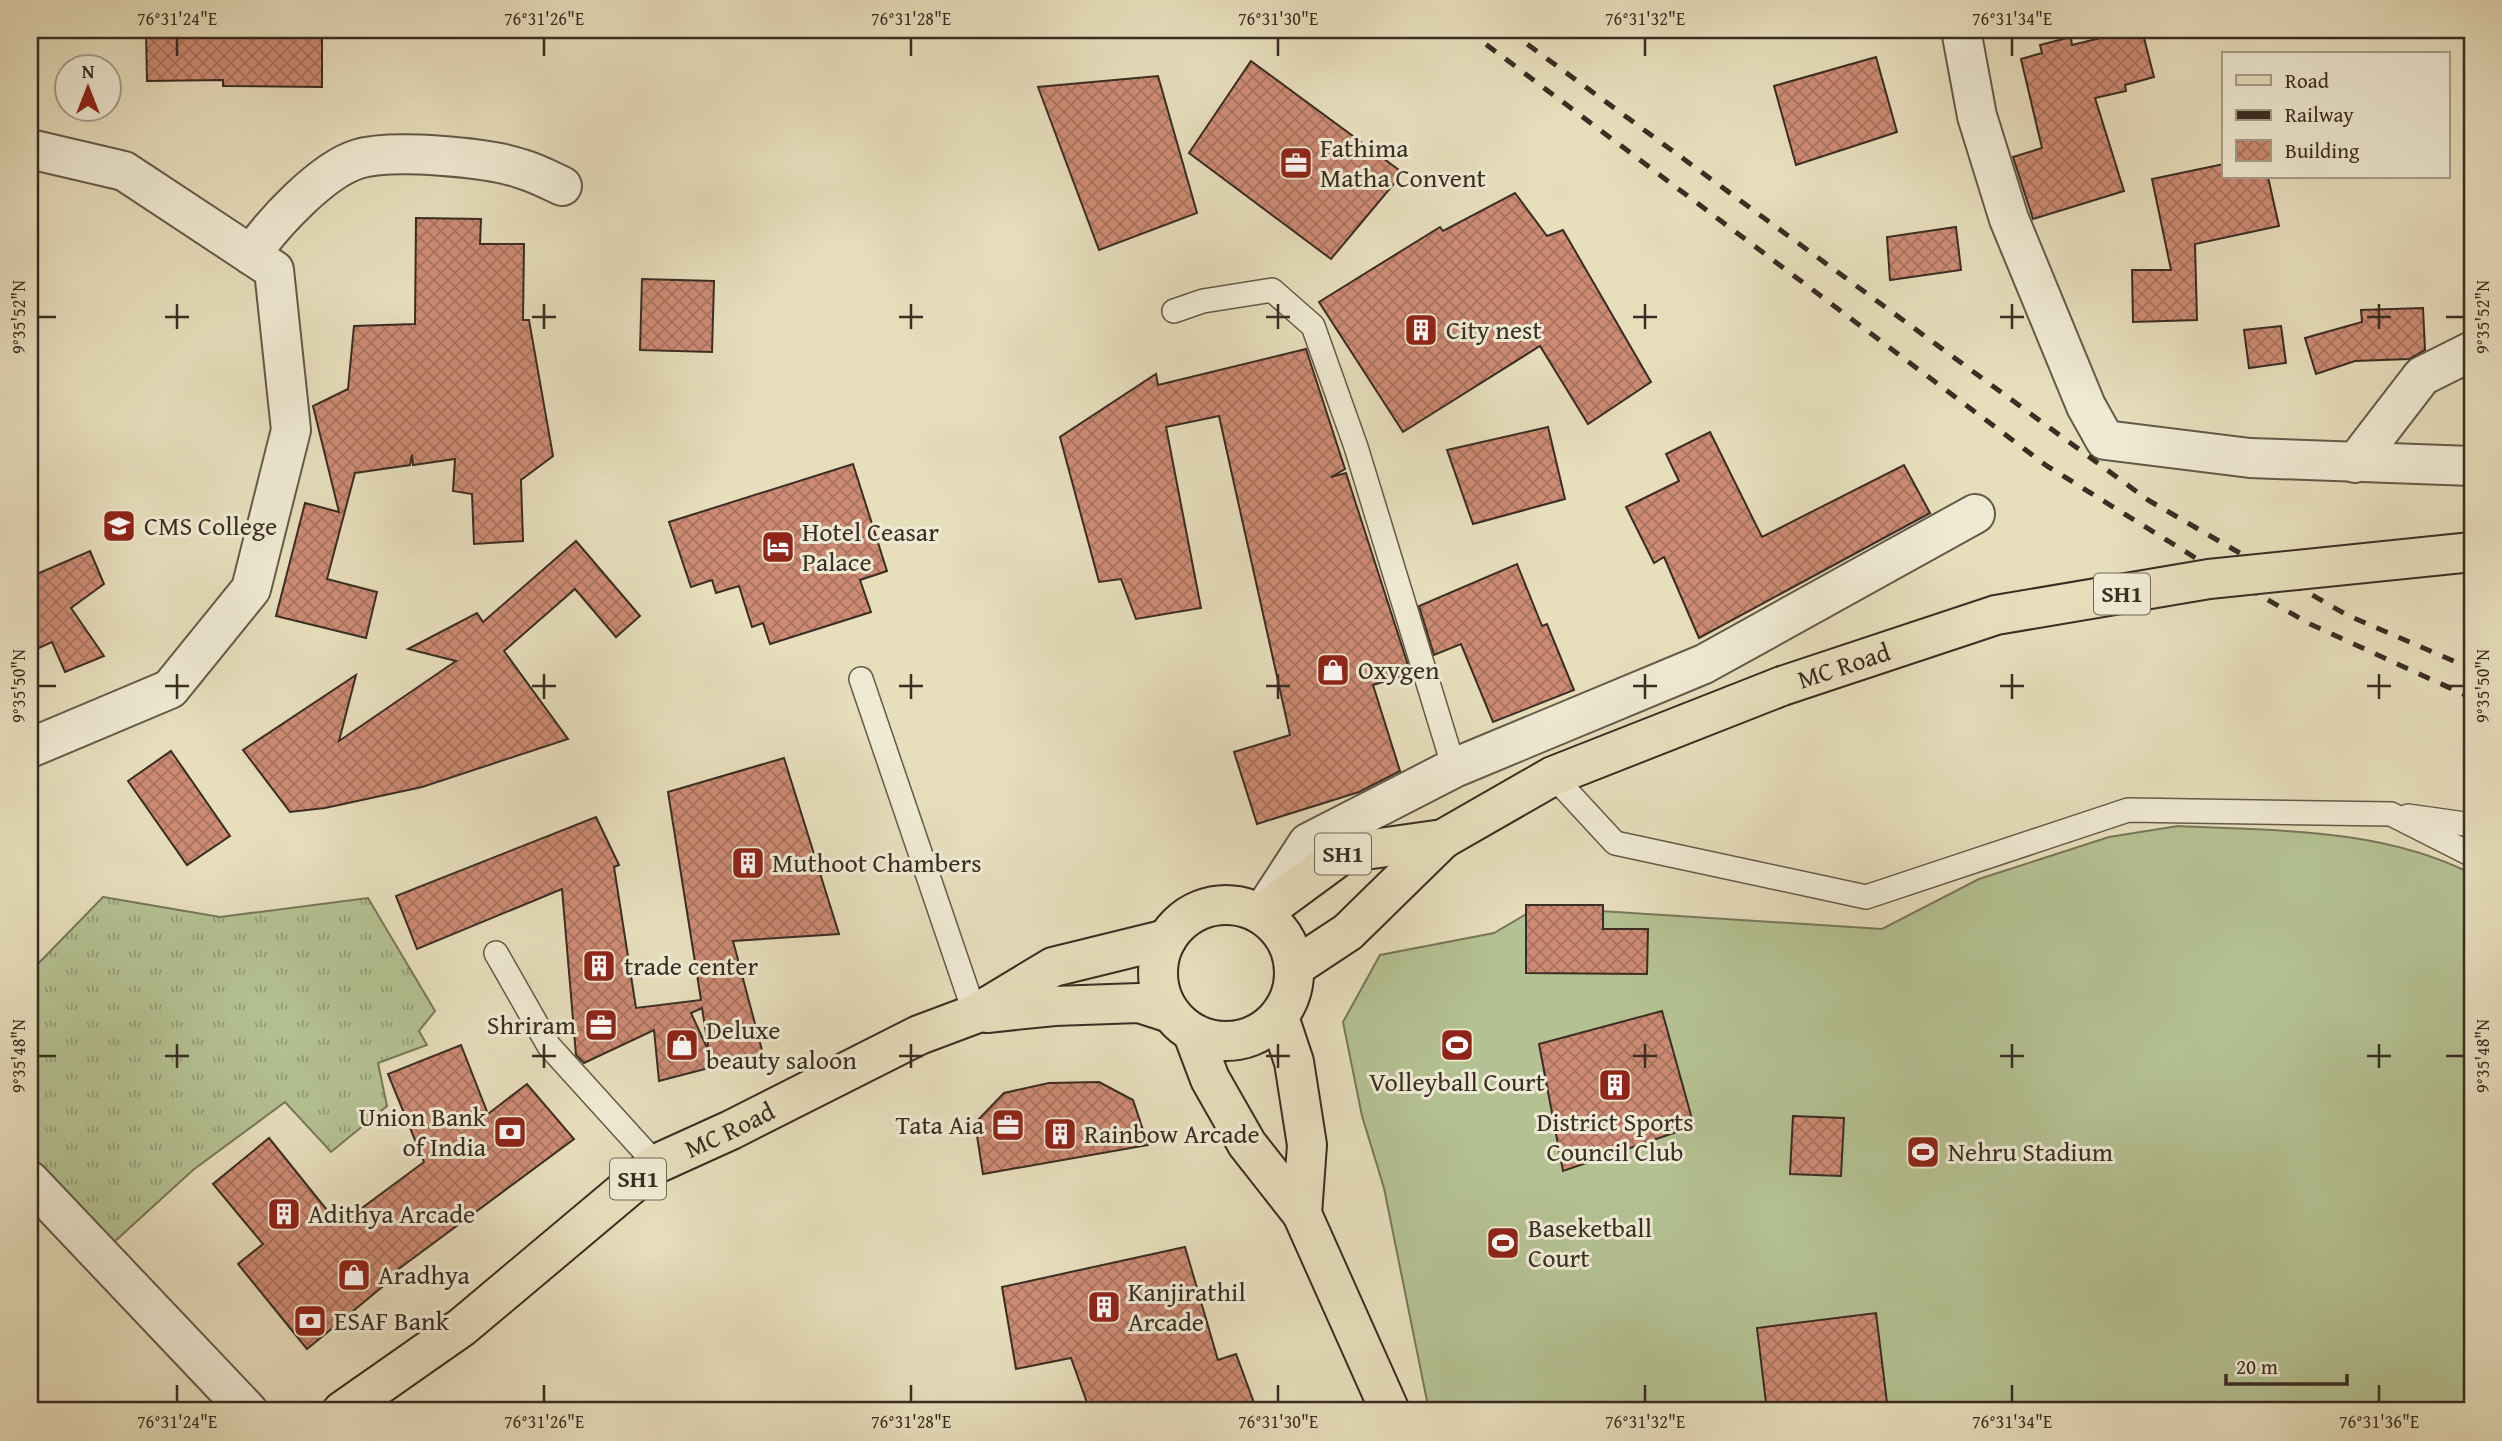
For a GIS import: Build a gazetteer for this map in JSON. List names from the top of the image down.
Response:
{
  "streets": {
    "main road": ["SH1", "MC Road"]
  },
  "places": {
    "office": ["Fathima Matha Convent", "Shriram", "Tata Aia"],
    "building": [
      "City nest",
      "Muthoot Chambers",
      "trade center",
      "District Sports Council Club",
      "Rainbow Arcade",
      "Adithya Arcade",
      "Kanjirathil Arcade"
    ],
    "school or university": ["CMS College"],
    "hotel": ["Hotel Ceasar Palace"],
    "shop": ["Oxygen", "Deluxe beauty saloon", "Aradhya"],
    "sports": ["Volleyball Court", "Nehru Stadium", "Baseketball Court"],
    "bank": ["Union Bank of India", "ESAF Bank"]
  },
  "legend": ["Road", "Railway", "Building"],
  "scale_bar": "20 m",
  "north": "top",
  "coordinates": [
    "76°31'24\"E",
    "76°31'26\"E",
    "76°31'28\"E",
    "76°31'30\"E",
    "76°31'32\"E",
    "76°31'34\"E",
    "9°35'52\"N",
    "9°35'50\"N",
    "9°35'48\"N",
    "76°31'36\"E"
  ]
}
